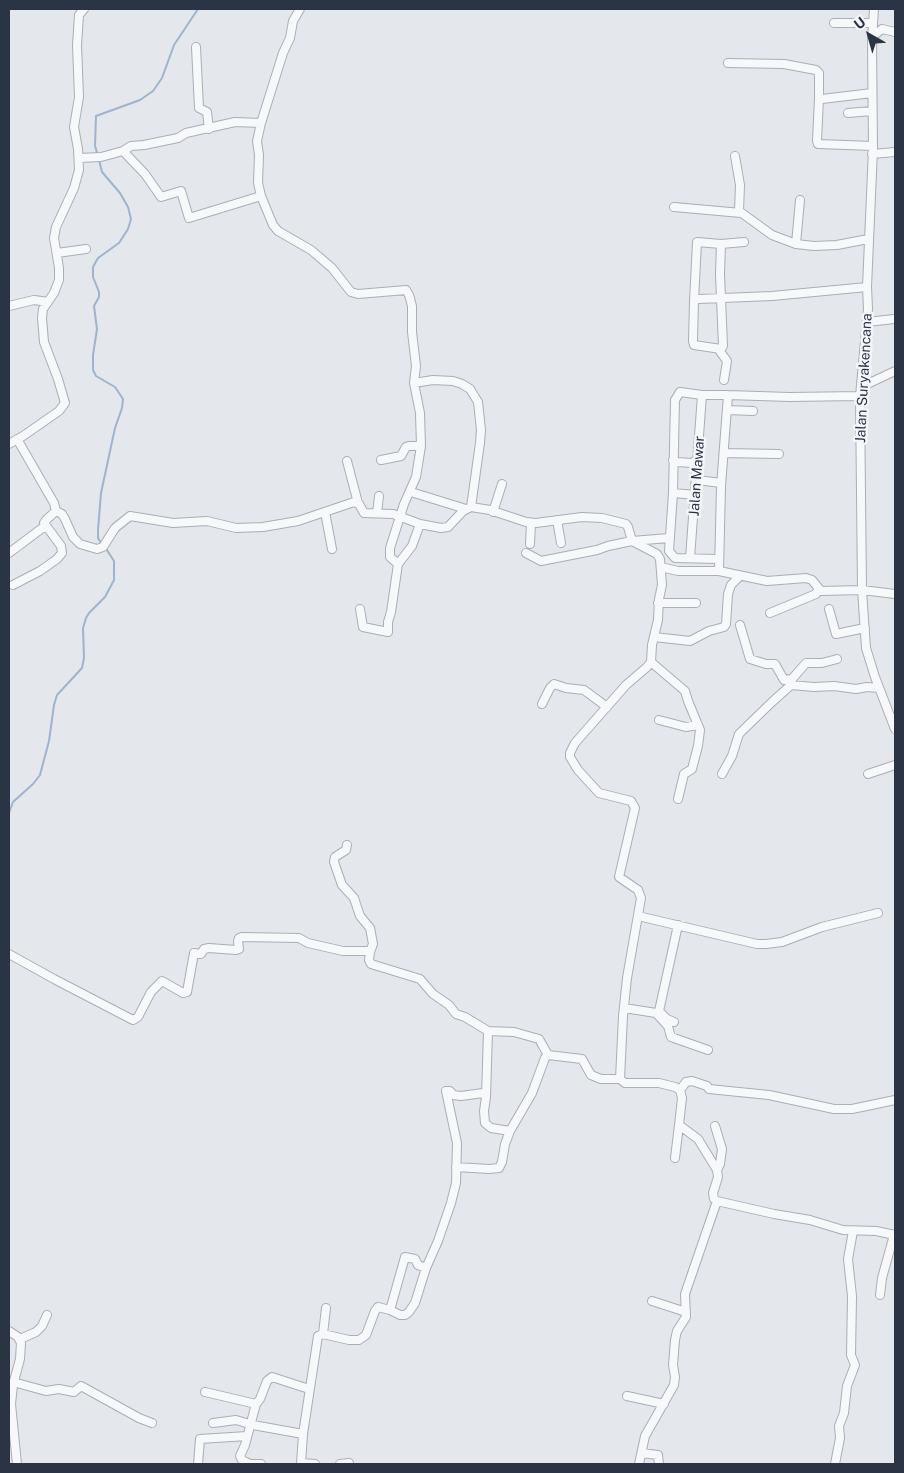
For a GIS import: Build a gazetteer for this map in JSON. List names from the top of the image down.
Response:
{
  "streets": {
    "street": ["Jalan Suryakencana", "Jalan Mawar"]
  },
  "north": "top left"
}
